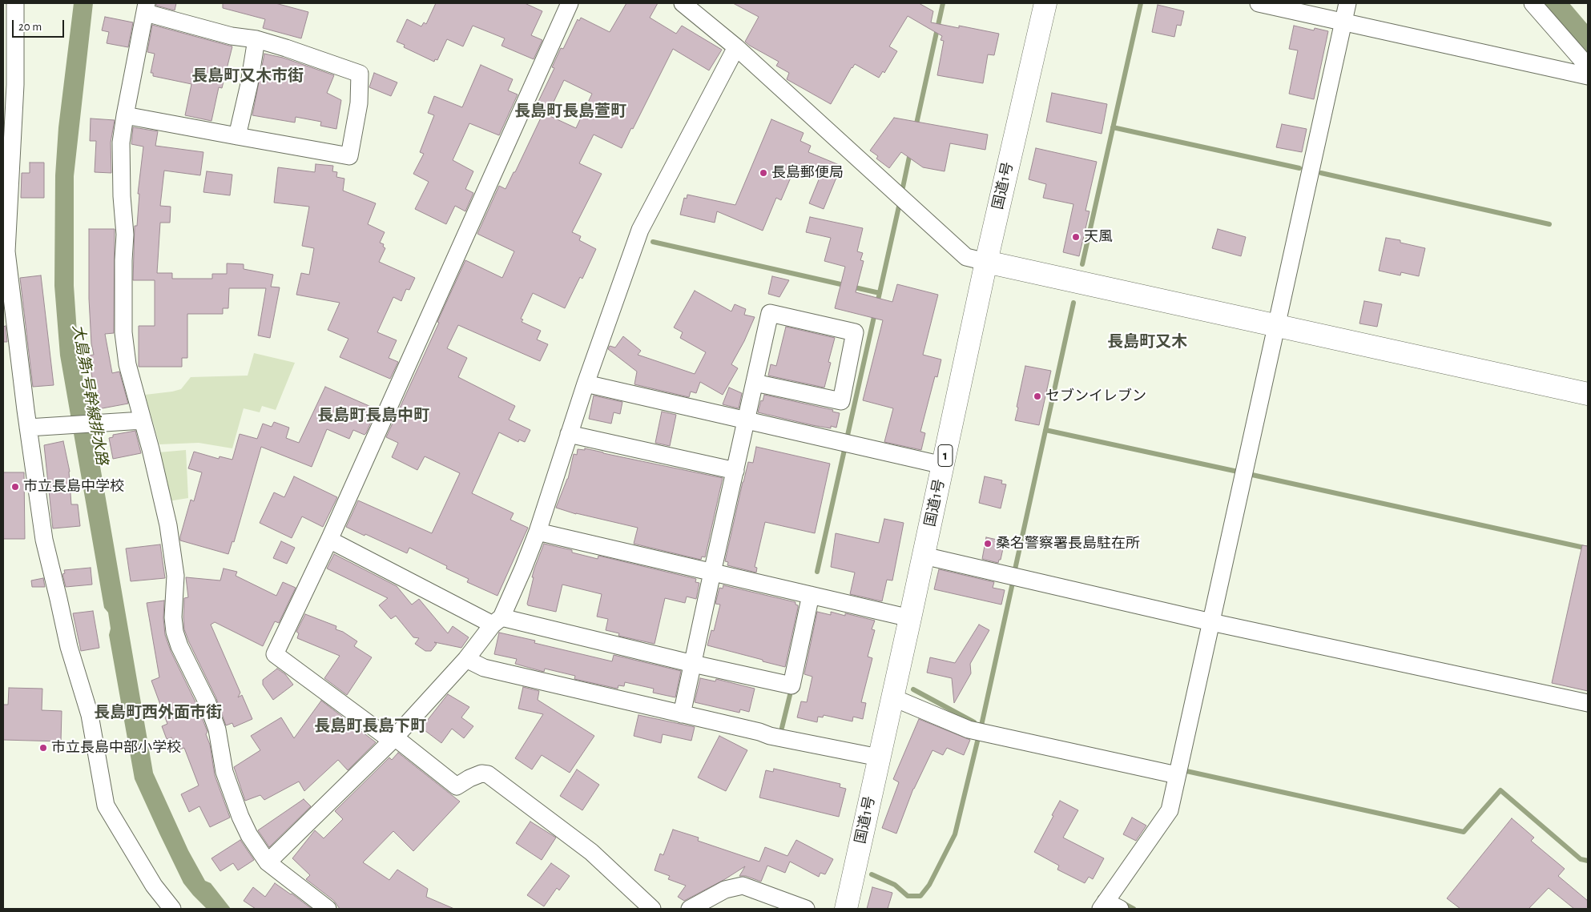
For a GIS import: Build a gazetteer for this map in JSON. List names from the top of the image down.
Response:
{
  "streets": {
    "main road": ["国道1号", "1"]
  },
  "districts": [
    "長島町又木市街",
    "長島町長島萱町",
    "長島町又木",
    "長島町長島中町",
    "長島町西外面市街",
    "長島町長島下町"
  ],
  "water": ["大島第1号幹線排水路"],
  "places": [
    "長島郵便局",
    "天風",
    "セブンイレブン",
    "市立長島中学校",
    "桑名警察署長島駐在所",
    "市立長島中部小学校"
  ],
  "scale_bar": "20 m"
}
